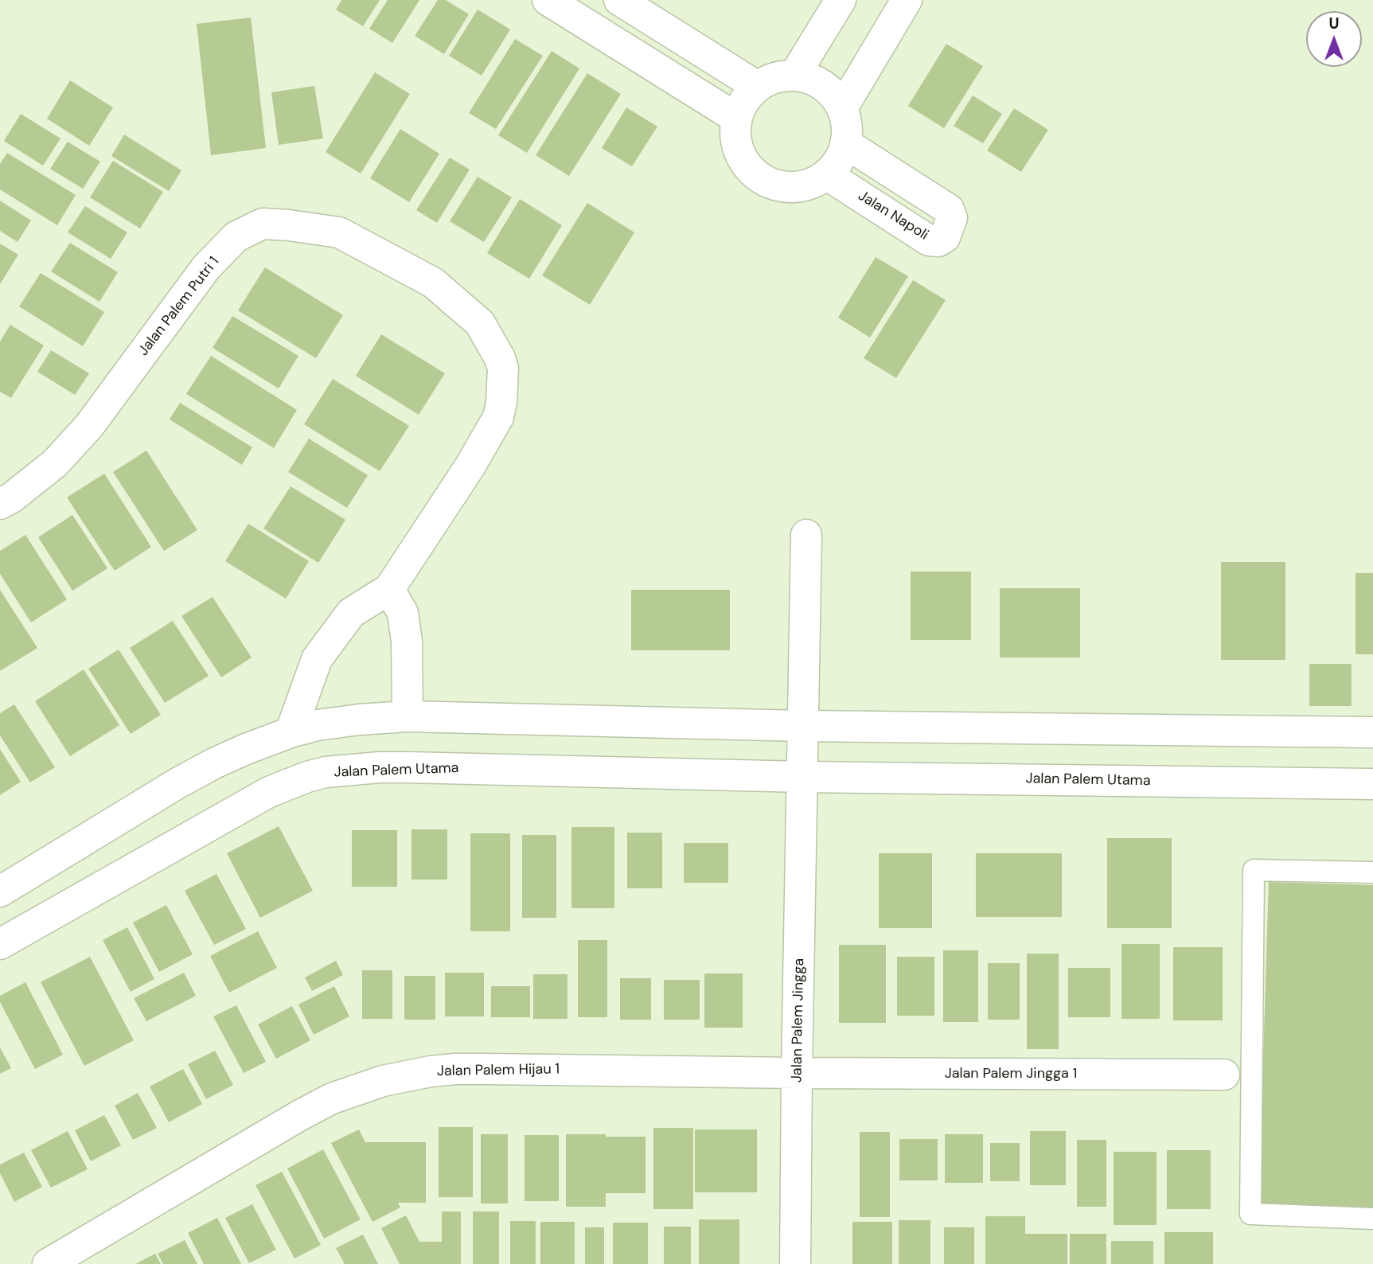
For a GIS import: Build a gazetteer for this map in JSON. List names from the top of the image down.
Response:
{
  "streets": {
    "street": [
      "Jalan Napoli",
      "Jalan Palem Putri 1",
      "Jalan Palem Utama",
      "Jalan Palem Jingga",
      "Jalan Palem Hijau 1",
      "Jalan Palem Jingga 1"
    ]
  },
  "crossings": [
    ["Jalan Palem Utama", "Jalan Palem Jingga"],
    ["Jalan Palem Jingga", "Jalan Palem Hijau 1"],
    ["Jalan Palem Jingga", "Jalan Palem Jingga 1"],
    ["Jalan Palem Hijau 1", "Jalan Palem Jingga 1"]
  ],
  "north": "top"
}
